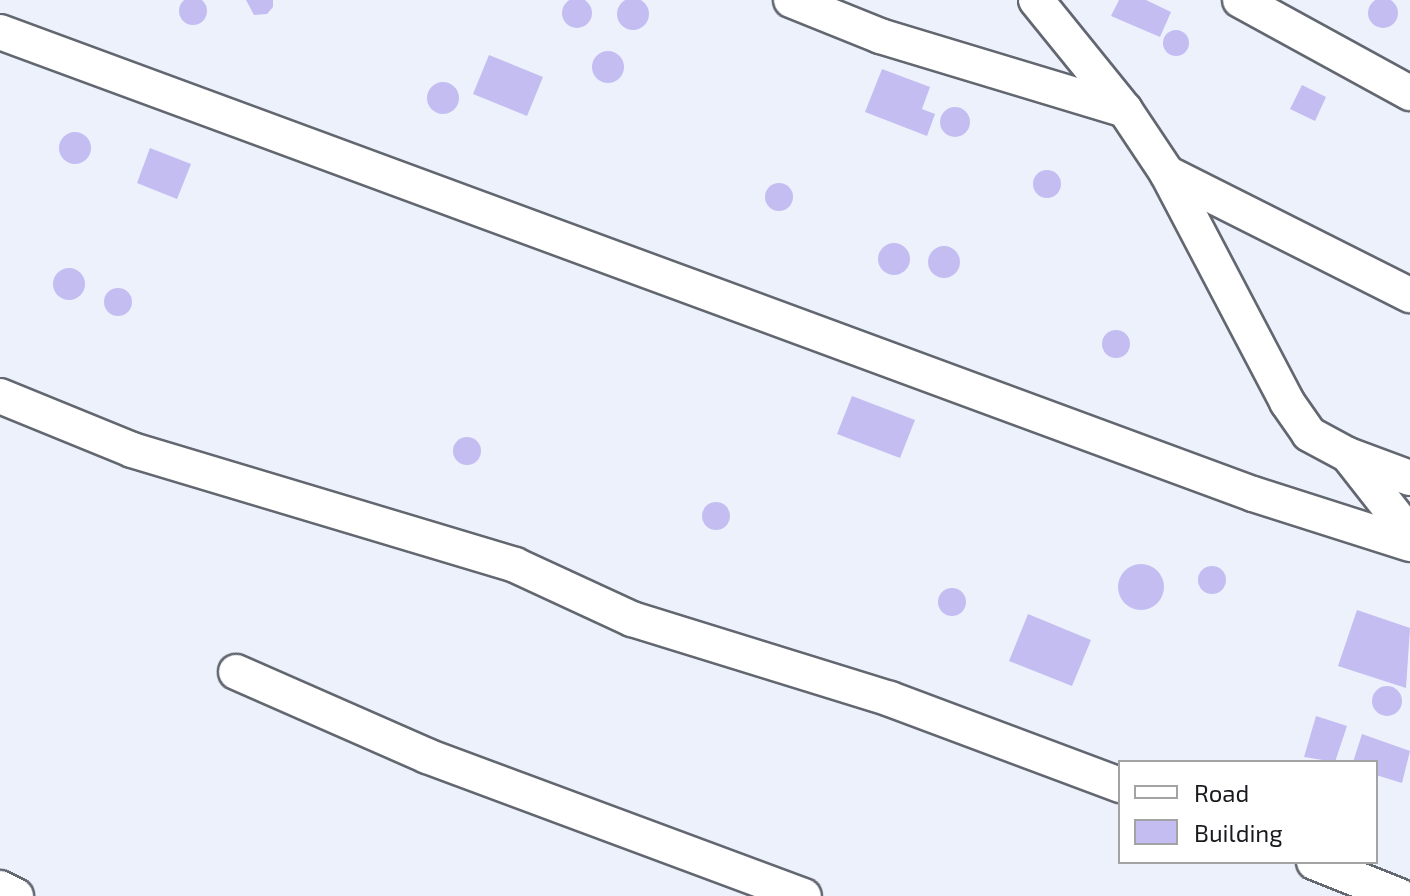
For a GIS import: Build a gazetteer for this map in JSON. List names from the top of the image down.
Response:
{
  "legend": ["Road", "Building"]
}
